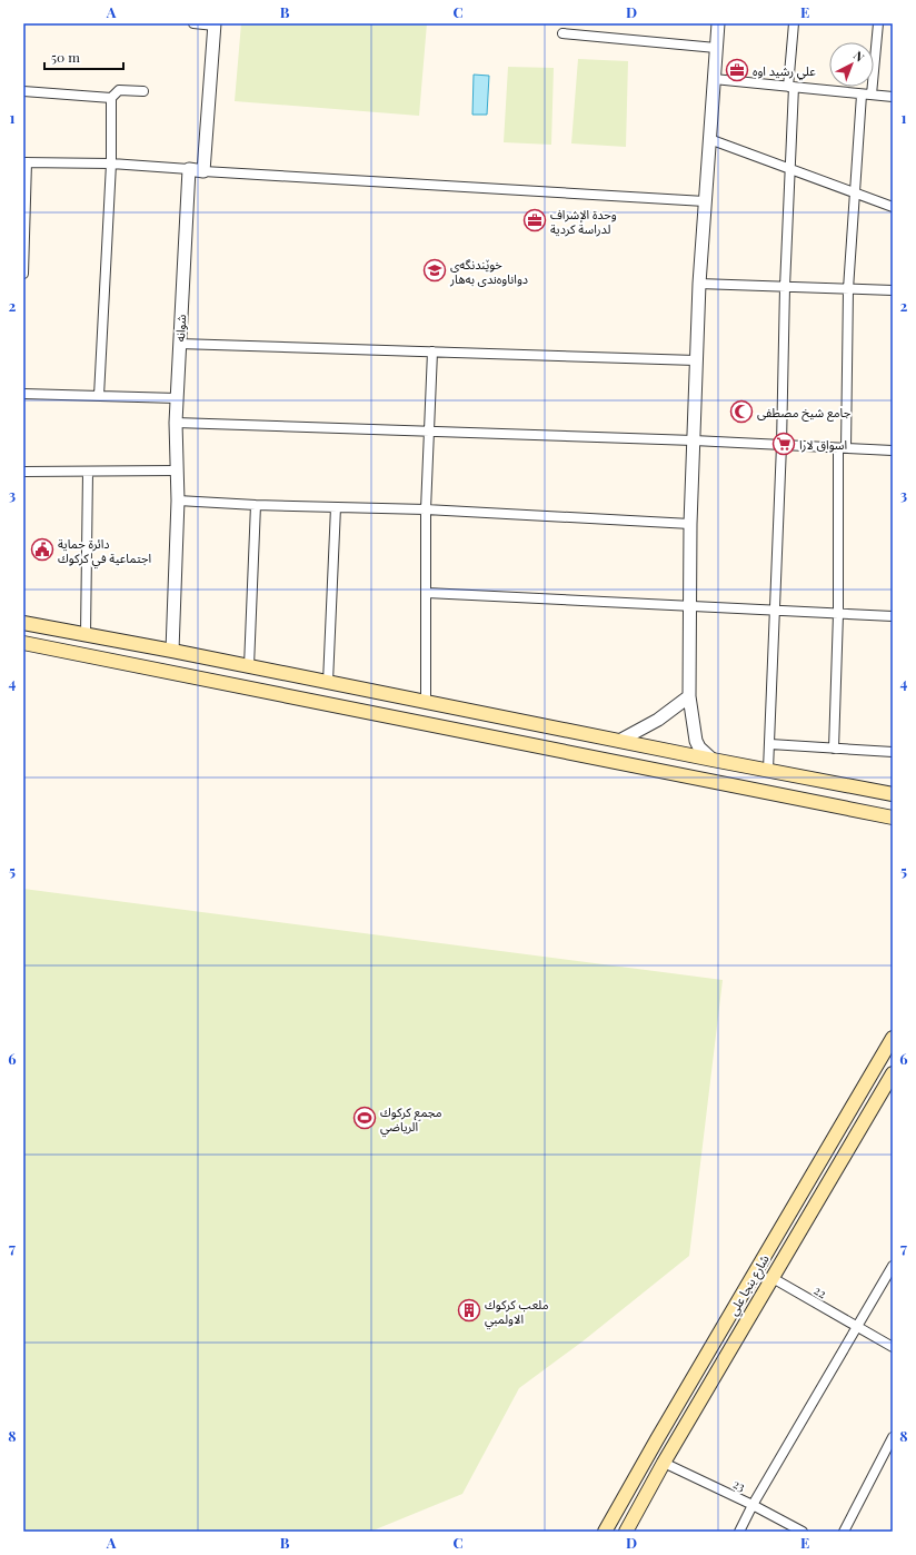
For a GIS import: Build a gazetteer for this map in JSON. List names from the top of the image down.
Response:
{
  "streets": {
    "main road": ["شارع بنجا علي"],
    "street": ["شوانە", "22", "23"]
  },
  "crossings": [
    ["شارع بنجا علي", "22"],
    ["شارع بنجا علي", "23"]
  ],
  "places": {
    "office": ["علي رشيد اوه", "وحدة الإشراف لدراسة كردية"],
    "school or university": ["خوێندنگەی دواناوەندی بەهار"],
    "mosque": ["جامع شيخ مصطفى"],
    "supermarket": ["اسواق لارا"],
    "public building": ["دائرة حماية اجتماعية في كركوك"],
    "sports": ["مجمع كركوك الرياضي"],
    "building": ["ملعب كركوك الاولمبي"]
  },
  "scale_bar": "50 m",
  "north": "top right",
  "grid": {
    "columns": [
      "A",
      "B",
      "C",
      "D",
      "E"
    ],
    "rows": [
      "1",
      "2",
      "3",
      "4",
      "5",
      "6",
      "7",
      "8"
    ]
  }
}
